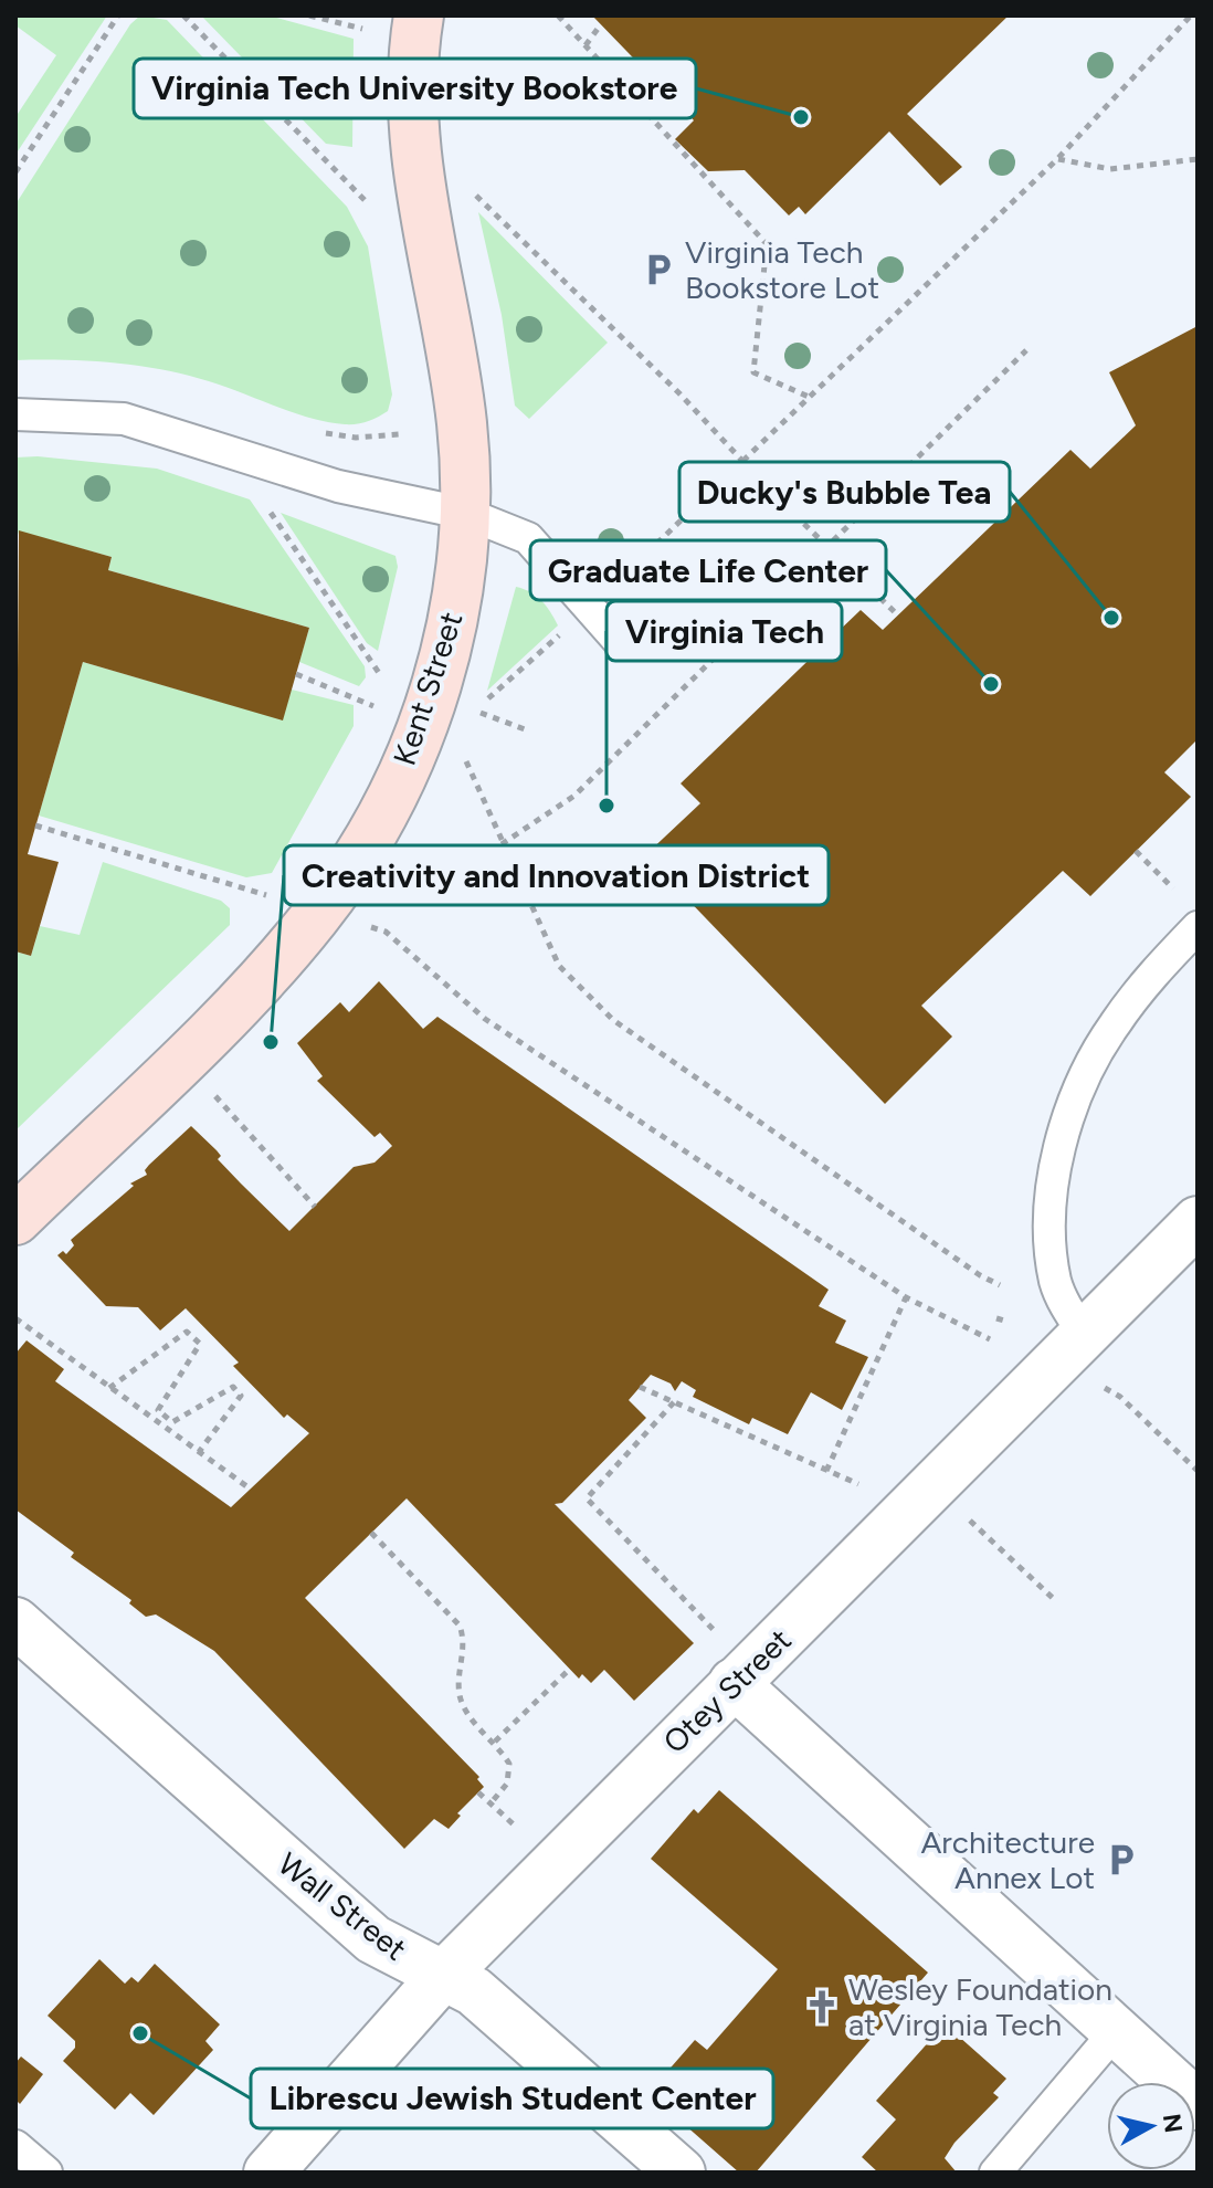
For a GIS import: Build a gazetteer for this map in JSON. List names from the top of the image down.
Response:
{
  "streets": {
    "street": ["Kent Street", "Otey Street", "Wall Street"]
  },
  "crossings": [
    ["Otey Street", "Wall Street"]
  ],
  "places": {
    "other": [
      "Virginia Tech University Bookstore",
      "Ducky's Bubble Tea",
      "Graduate Life Center",
      "Virginia Tech",
      "Creativity and Innovation District",
      "Librescu Jewish Student Center"
    ],
    "parking": ["Virginia Tech Bookstore Lot", "Architecture Annex Lot"],
    "church": ["Wesley Foundation at Virginia Tech"]
  },
  "north": "right"
}
